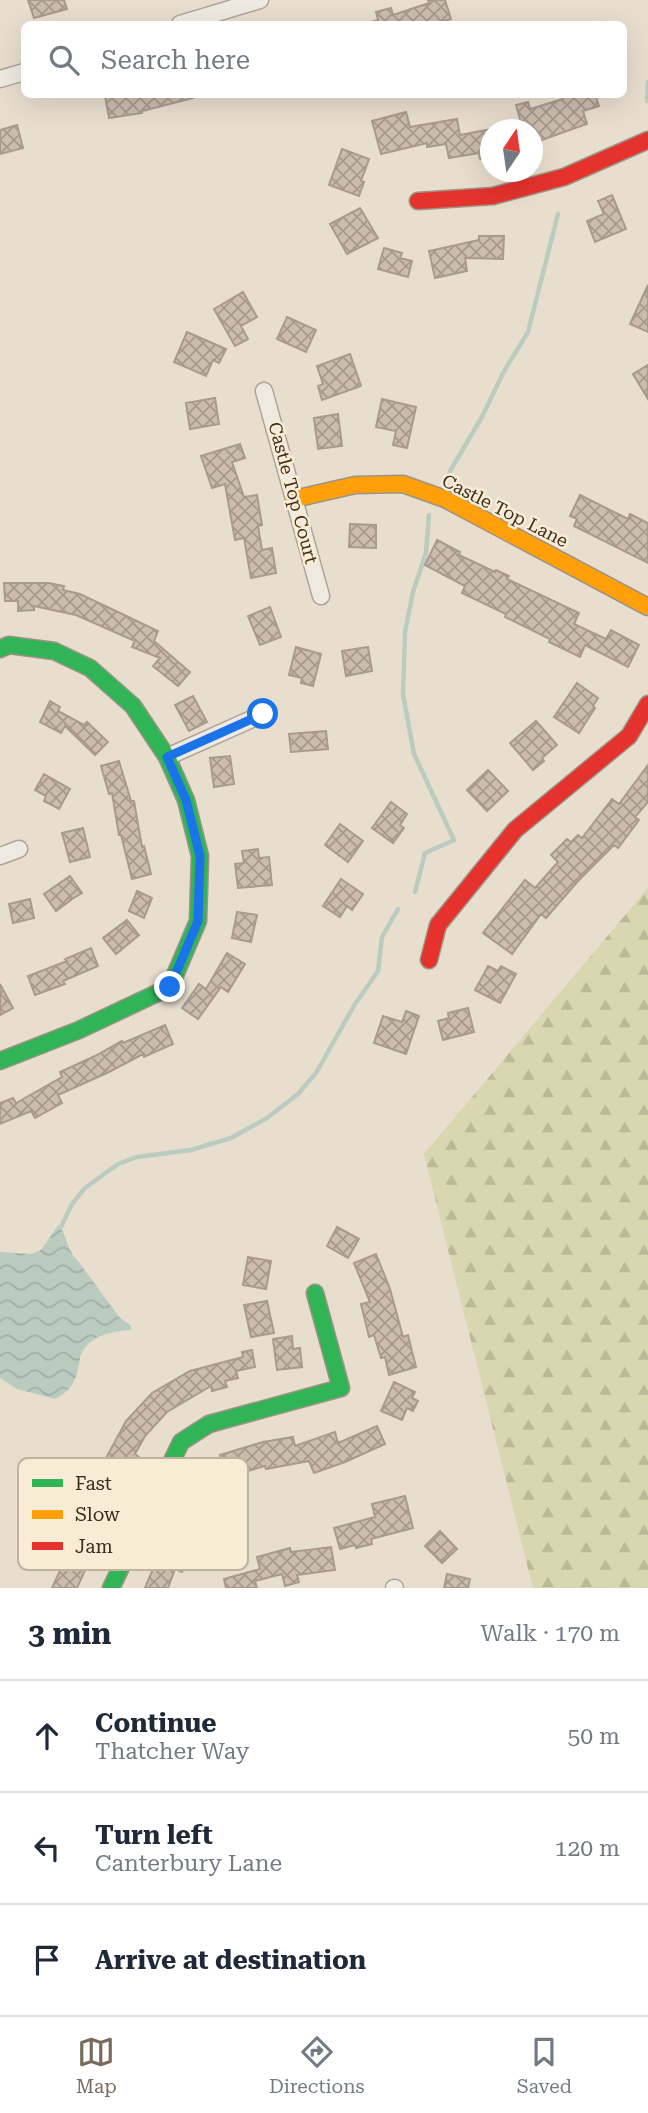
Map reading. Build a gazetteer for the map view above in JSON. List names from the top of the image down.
{
  "streets": {
    "street": ["Castle Top Court", "Castle Top Lane"]
  },
  "crossings": [
    ["Castle Top Court", "Castle Top Lane"]
  ],
  "legend": ["Fast", "Slow", "Jam"],
  "north": "top",
  "page": {
    "search": "Search here",
    "heading": ["3 min", "Walk · 170 m"],
    "list": [
      ["Continue", "Thatcher Way", "50 m"],
      ["Turn left", "Canterbury Lane", "120 m"],
      "Arrive at destination"
    ],
    "nav": ["Map", "Directions", "Saved"]
  }
}
